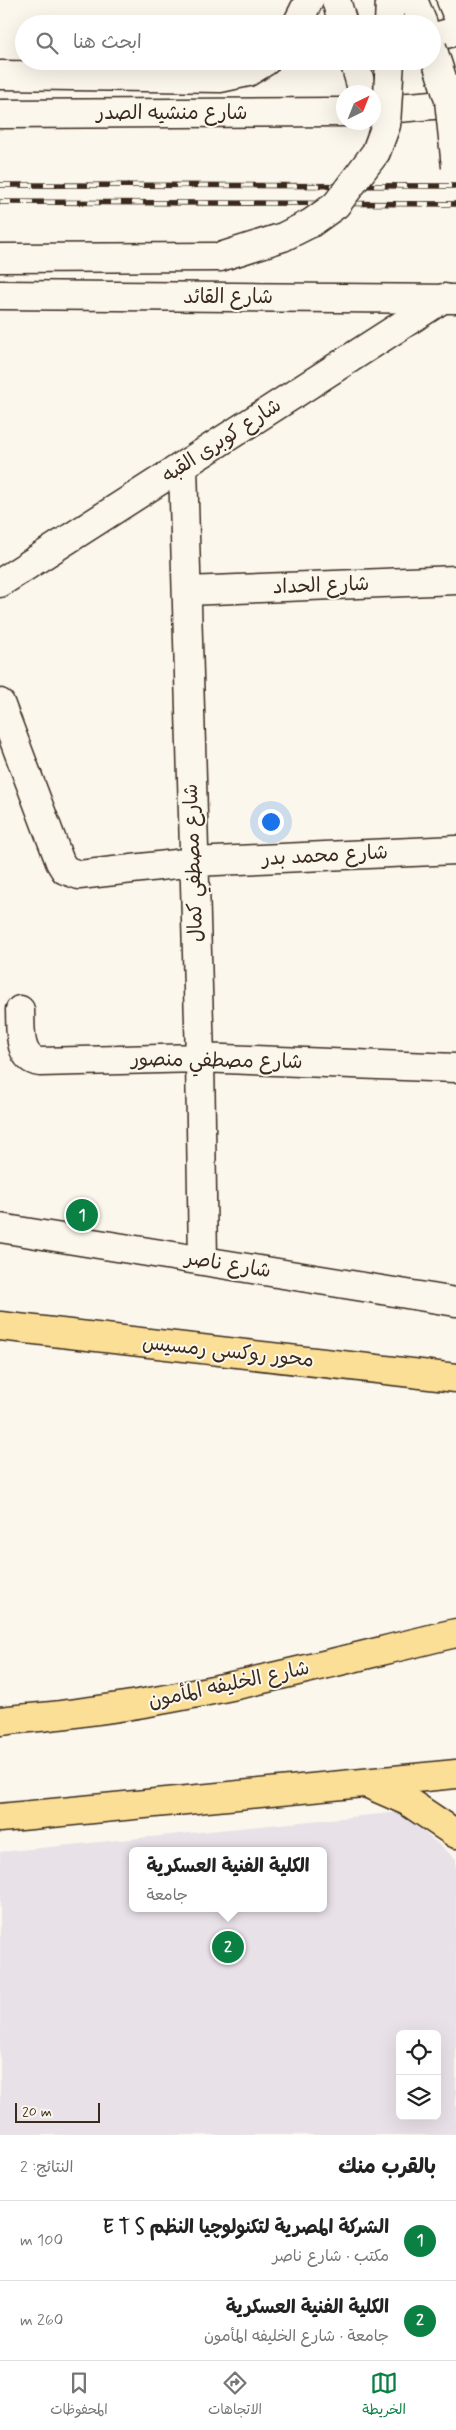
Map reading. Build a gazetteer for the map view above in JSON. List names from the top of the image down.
{
  "streets": {
    "main road": ["محور روكسى رمسيس", "شارع الخليفه المأمون"],
    "street": [
      "شارع منشيه الصدر",
      "شارع القائد",
      "شارع كوبرى القبه",
      "شارع الحداد",
      "شارع محمد بدر",
      "شارع مصطفي كمال",
      "شارع مصطفي منصور",
      "شارع ناصر"
    ]
  },
  "crossings": [
    ["شارع القائد", "شارع كوبرى القبه"],
    ["شارع كوبرى القبه", "شارع مصطفي كمال"],
    ["شارع الحداد", "شارع مصطفي كمال"],
    ["شارع محمد بدر", "شارع مصطفي كمال"],
    ["شارع مصطفي كمال", "شارع مصطفي منصور"],
    ["شارع مصطفي كمال", "شارع ناصر"]
  ],
  "scale_bar": "20 m",
  "north": "top right",
  "page": {
    "search": "ابحث هنا",
    "pins": ["1", "2"],
    "popup": ["الكلية الفنية العسكرية", "جامعة"],
    "scale": "20 m",
    "heading": ["بالقرب منك", "النتائج: 2"],
    "list": [
      {
        "mark": "1",
        "name": "الشركة المصرية لتكنولوچيا النظم E T S",
        "note": "مكتب · شارع ناصر",
        "value": "100 m"
      },
      {
        "mark": "2",
        "name": "الكلية الفنية العسكرية",
        "note": "جامعة · شارع الخليفه المأمون",
        "value": "260 m"
      }
    ],
    "nav": ["الخريطة", "الاتجاهات", "المحفوظات"]
  }
}
